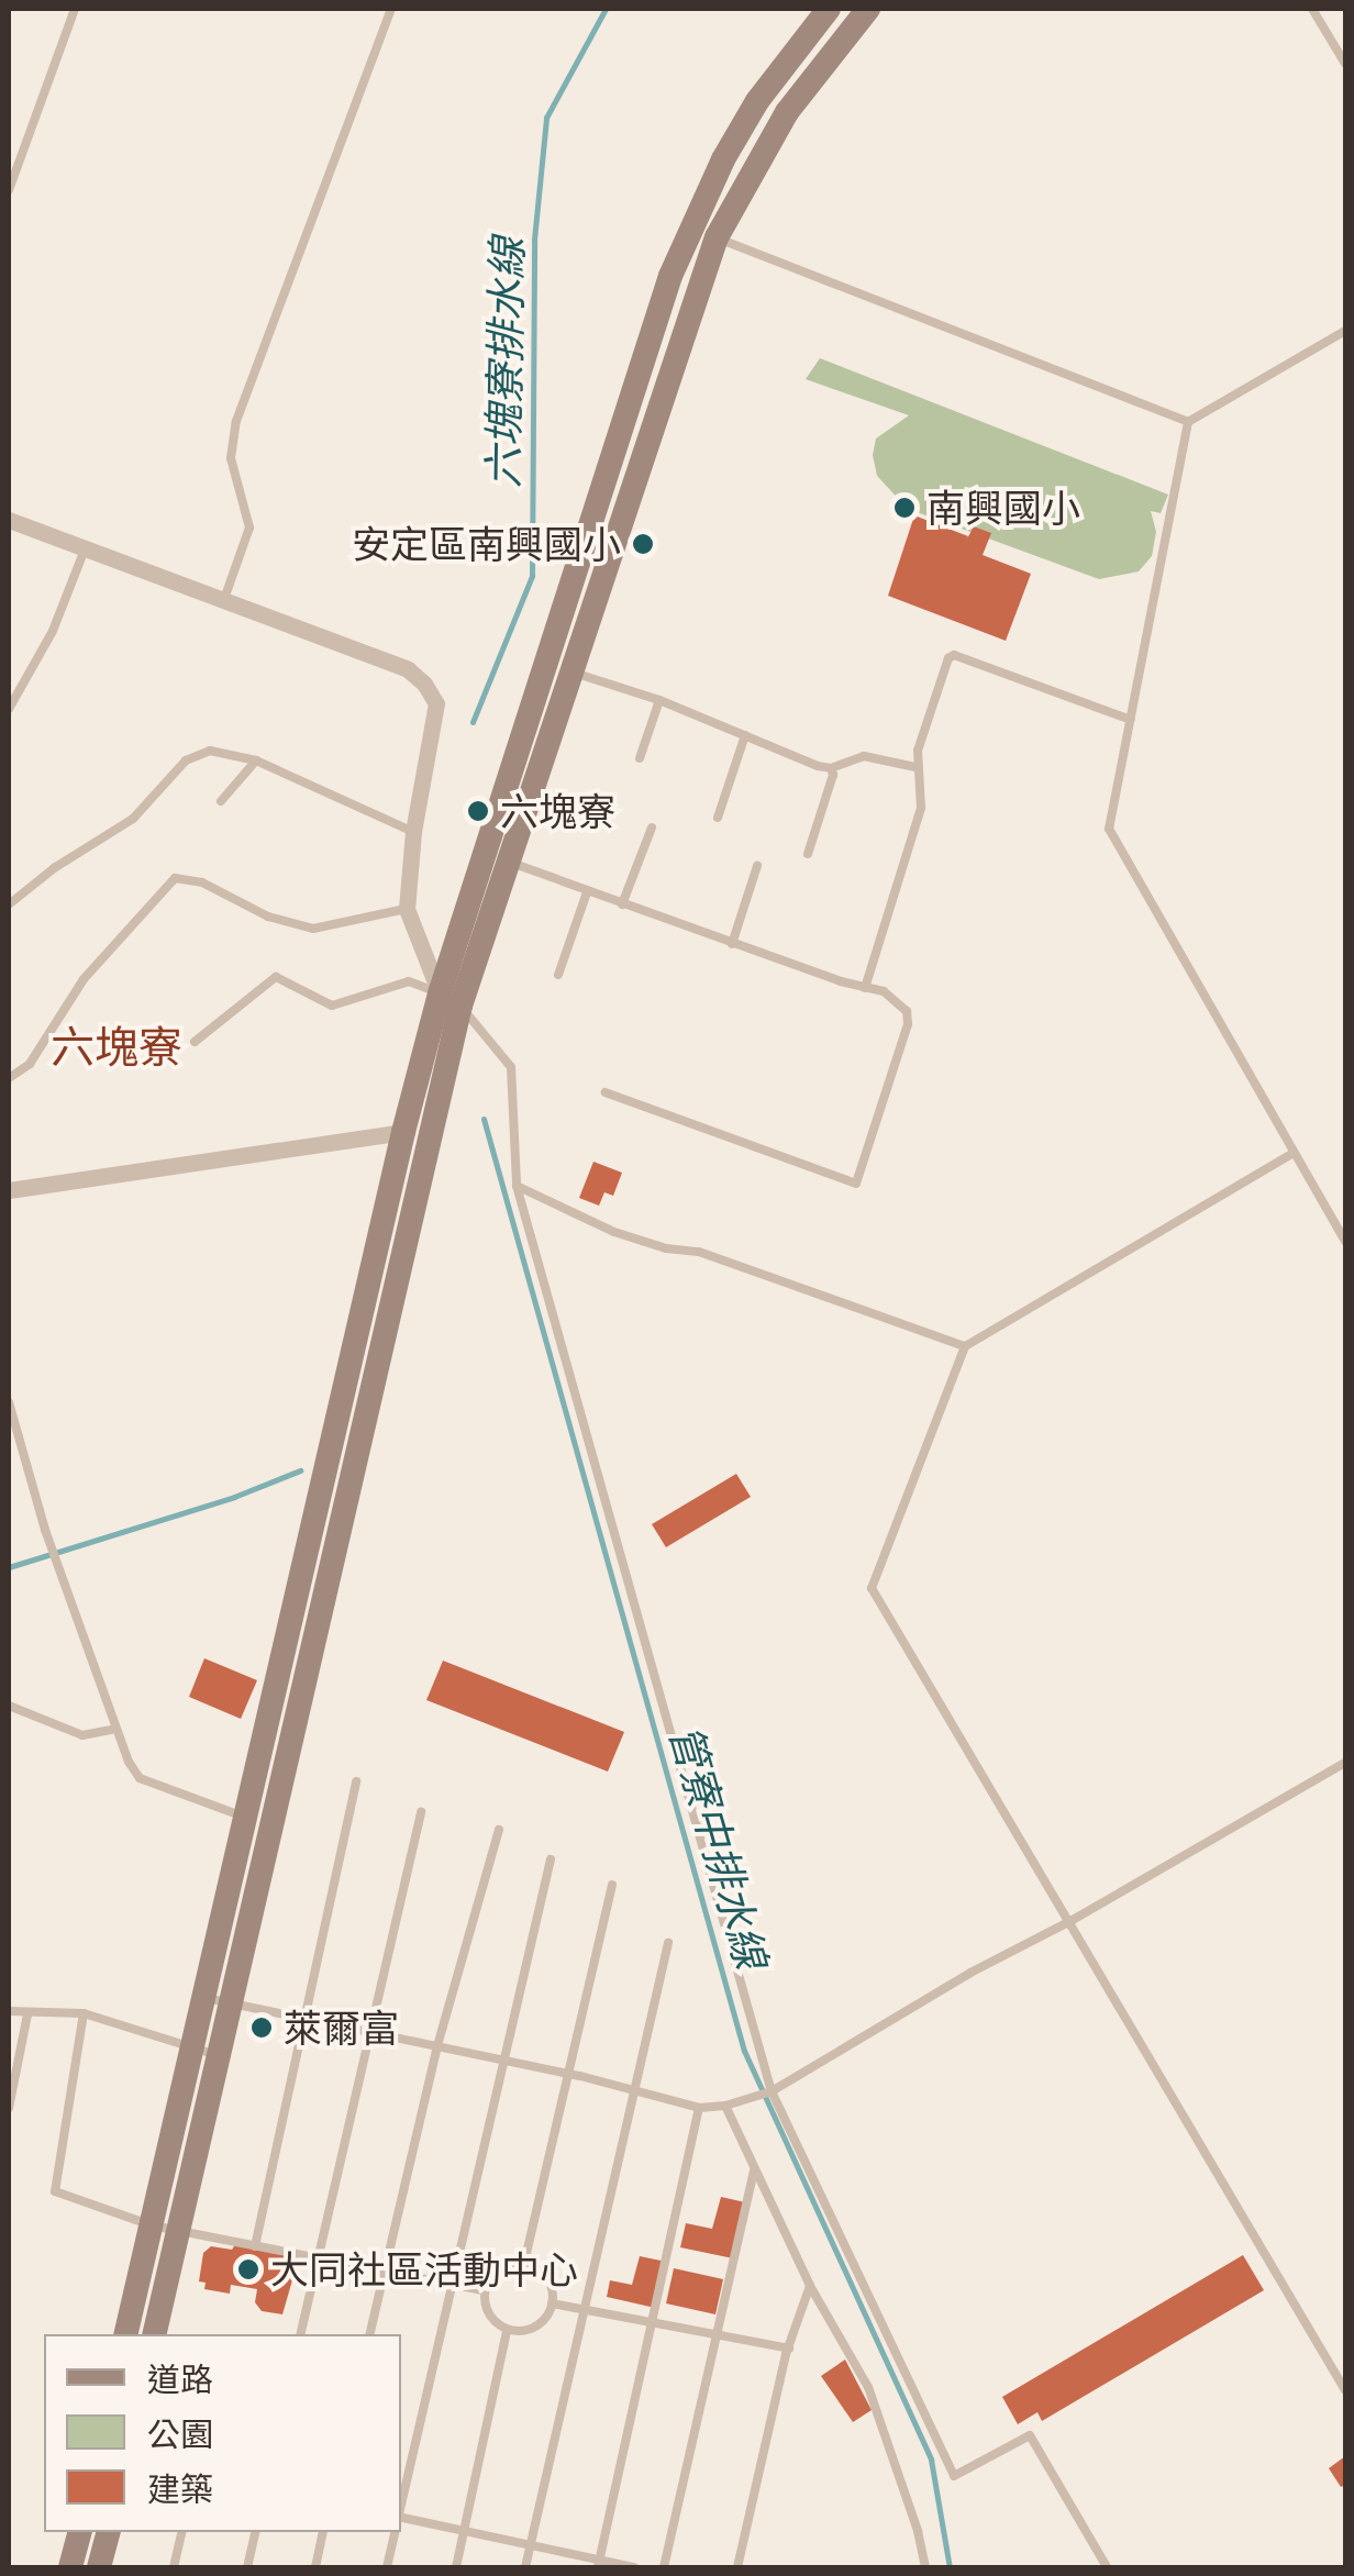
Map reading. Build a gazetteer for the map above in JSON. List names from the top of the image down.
{
  "districts": ["六塊寮"],
  "water": ["六塊寮排水線", "管寮中排水線"],
  "places": [
    "南興國小",
    "安定區南興國小",
    "六塊寮",
    "萊爾富",
    "大同社區活動中心"
  ],
  "legend": ["道路", "公園", "建築"]
}
